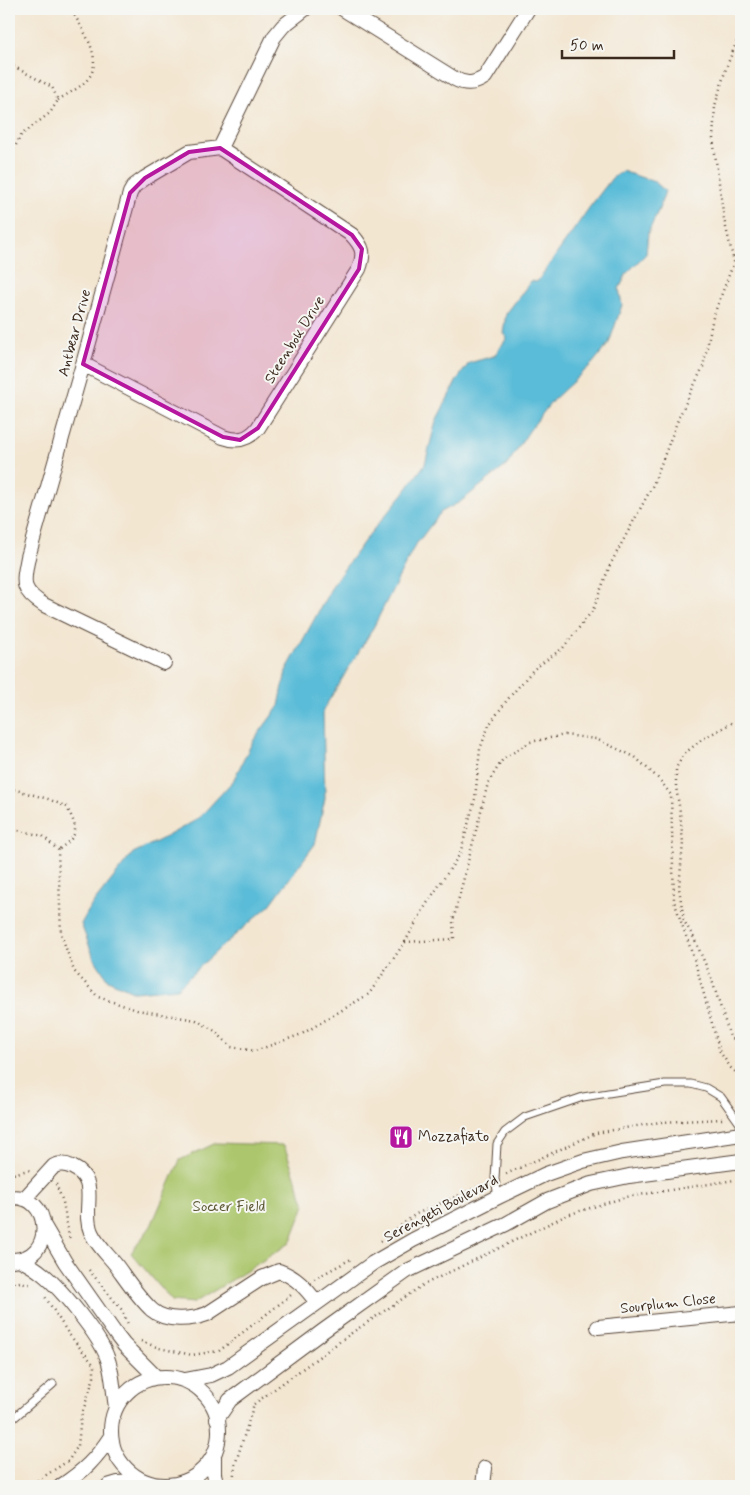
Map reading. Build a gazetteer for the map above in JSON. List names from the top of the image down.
{
  "streets": {
    "street": [
      "Antbear Drive",
      "Steenbok Drive",
      "Serengeti Boulevard",
      "Sourplum Close"
    ]
  },
  "crossings": [
    ["Antbear Drive", "Steenbok Drive"]
  ],
  "parks": ["Soccer Field"],
  "places": {
    "restaurant": ["Mozzafiato"]
  },
  "scale_bar": "50 m"
}
